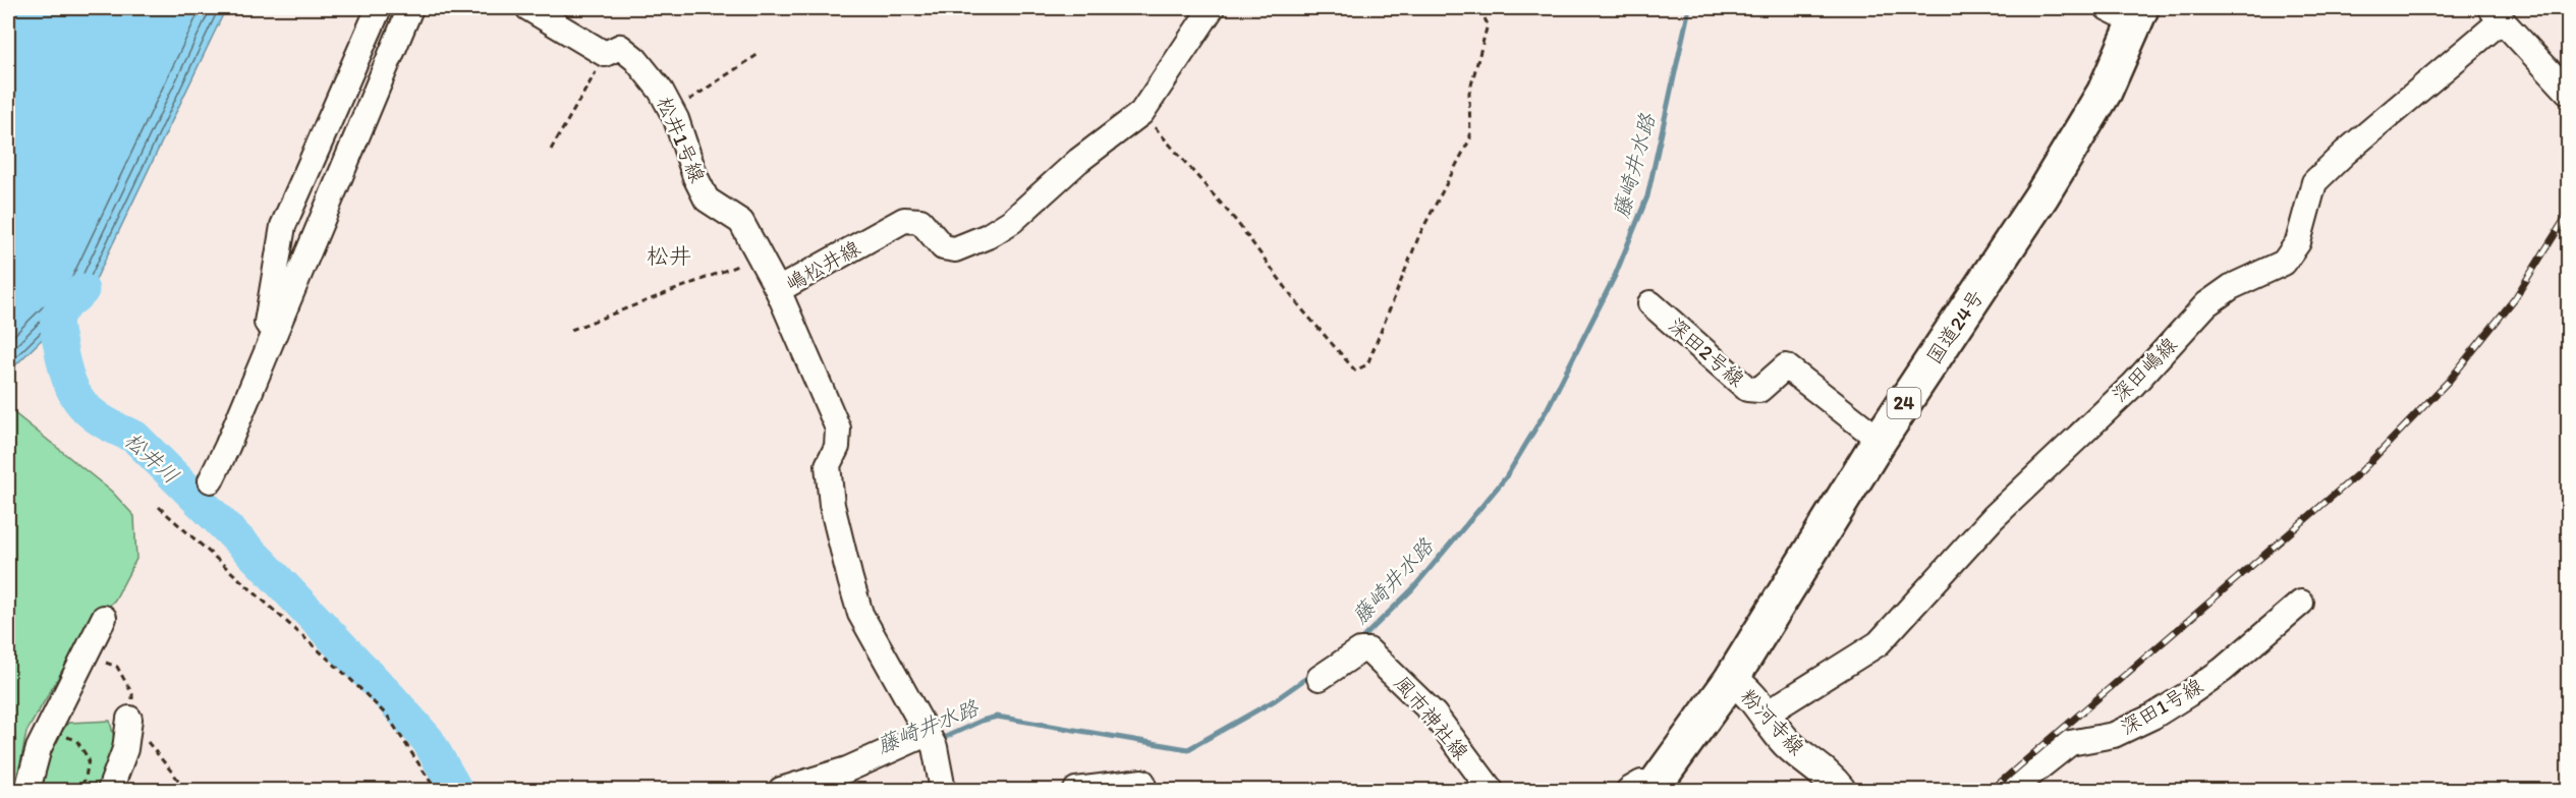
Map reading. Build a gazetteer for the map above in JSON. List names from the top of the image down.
{
  "streets": {
    "highway": ["国道24号", "24"],
    "main road": ["粉河寺線"],
    "street": [
      "松井1号線",
      "嶋松井線",
      "深田2号線",
      "深田嶋線",
      "深田1号線",
      "風市神社線"
    ]
  },
  "crossings": [
    ["松井1号線", "嶋松井線"],
    ["国道24号", "深田2号線"],
    ["国道24号", "粉河寺線"],
    ["深田嶋線", "粉河寺線"]
  ],
  "districts": ["松井"],
  "water": ["藤崎井水路", "松井川"]
}
